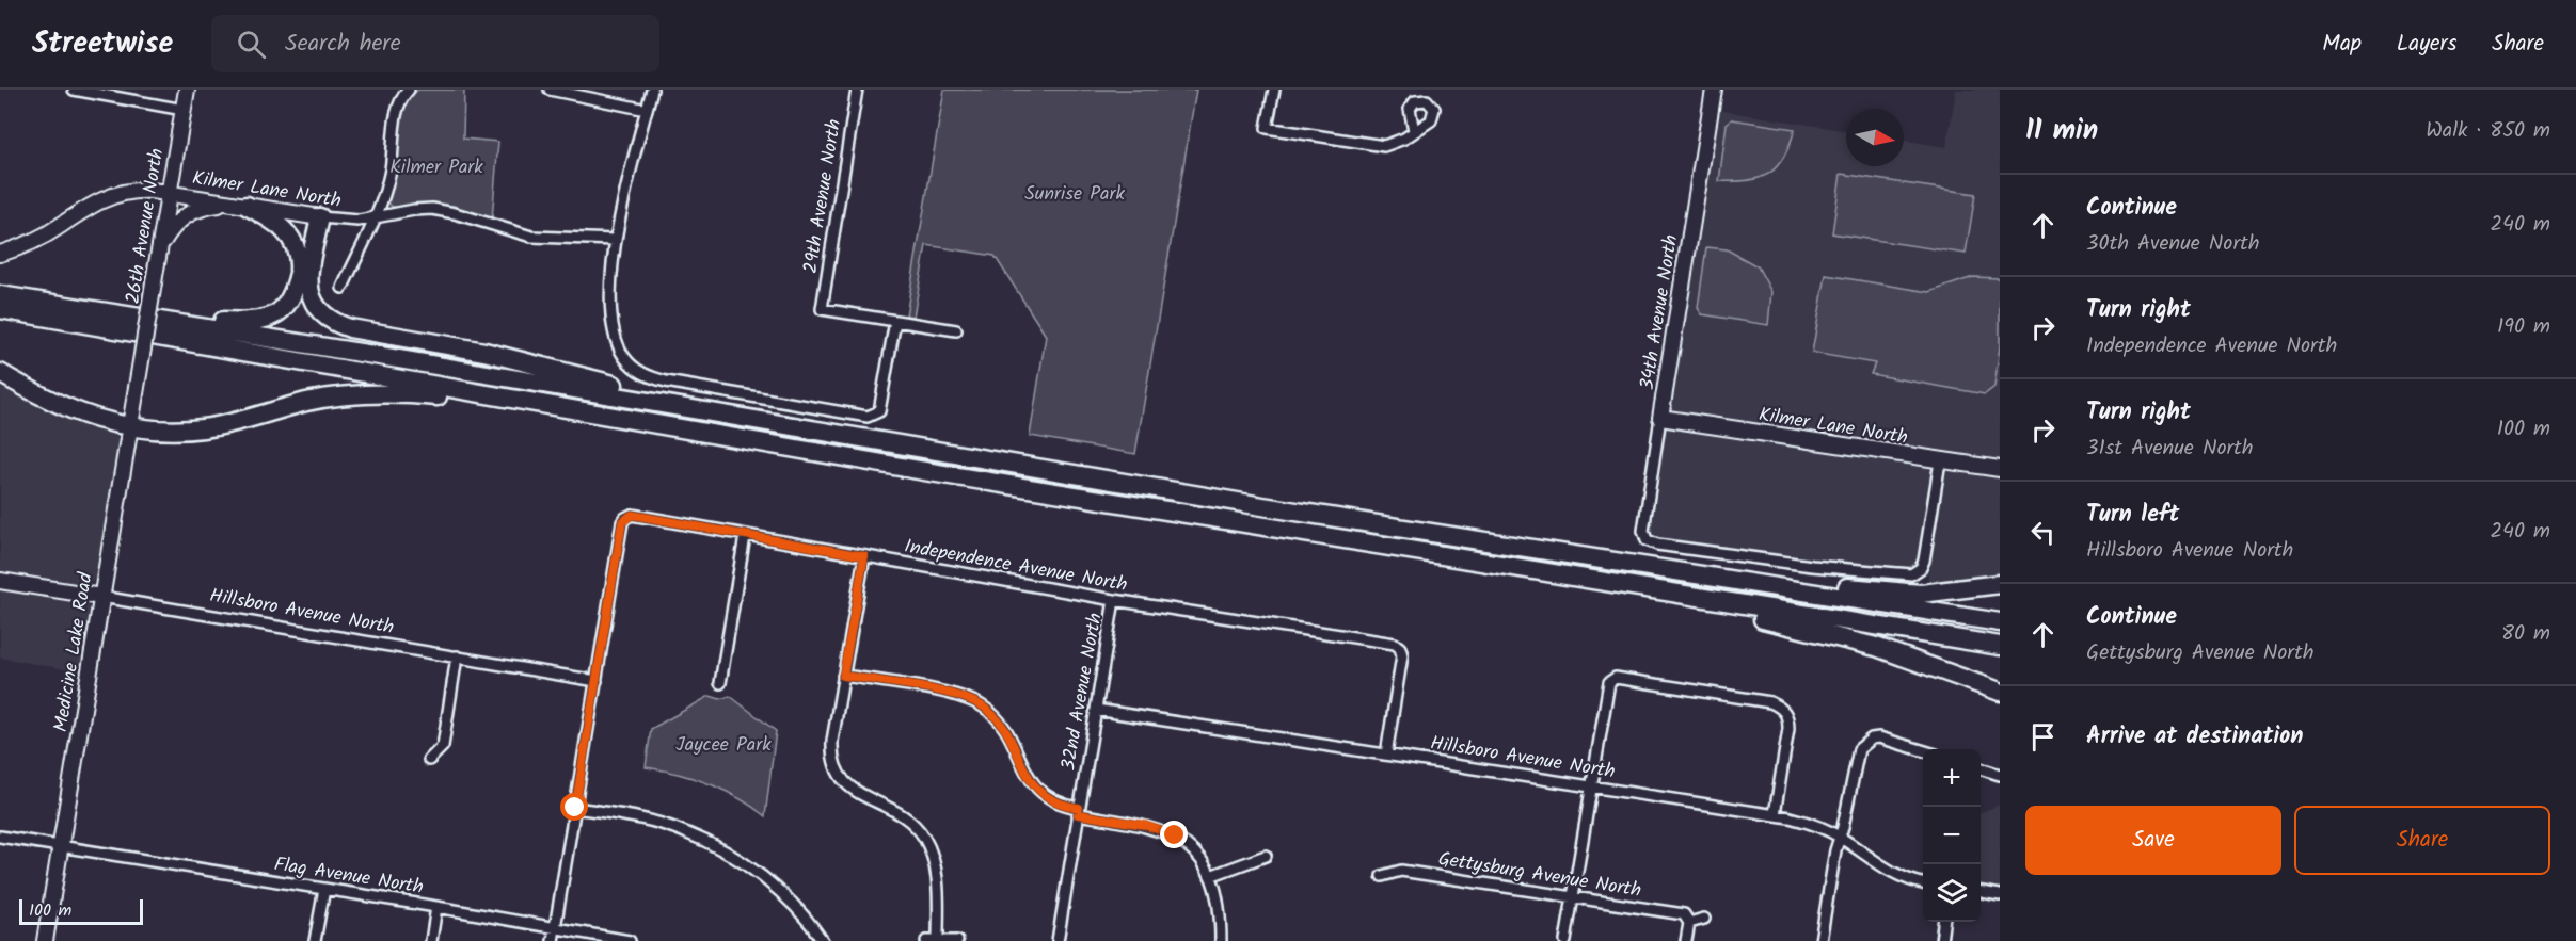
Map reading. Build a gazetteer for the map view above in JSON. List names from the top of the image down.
{
  "streets": {
    "street": [
      "Kilmer Lane North",
      "29th Avenue North",
      "26th Avenue North",
      "34th Avenue North",
      "Independence Avenue North",
      "Hillsboro Avenue North",
      "Medicine Lake Road",
      "32nd Avenue North",
      "Gettysburg Avenue North",
      "Flag Avenue North"
    ]
  },
  "crossings": [
    ["Kilmer Lane North", "26th Avenue North"],
    ["Kilmer Lane North", "34th Avenue North"],
    ["26th Avenue North", "Medicine Lake Road"],
    ["Independence Avenue North", "Hillsboro Avenue North"],
    ["Independence Avenue North", "32nd Avenue North"],
    ["Hillsboro Avenue North", "Medicine Lake Road"],
    ["Hillsboro Avenue North", "32nd Avenue North"],
    ["Medicine Lake Road", "Flag Avenue North"]
  ],
  "parks": ["Kilmer Park", "Sunrise Park", "Jaycee Park"],
  "scale_bar": "100 m",
  "north": "right",
  "page": {
    "header": "Streetwise",
    "search": "Search here",
    "nav": ["Map", "Layers", "Share"],
    "heading": ["11 min", "Walk · 850 m"],
    "list": [
      ["Continue", "30th Avenue North", "240 m"],
      ["Turn right", "Independence Avenue North", "190 m"],
      ["Turn right", "31st Avenue North", "100 m"],
      ["Turn left", "Hillsboro Avenue North", "240 m"],
      ["Continue", "Gettysburg Avenue North", "80 m"],
      "Arrive at destination"
    ],
    "map_buttons": ["+", "−"],
    "buttons": ["Save", "Share"],
    "scale": "100 m"
  }
}
